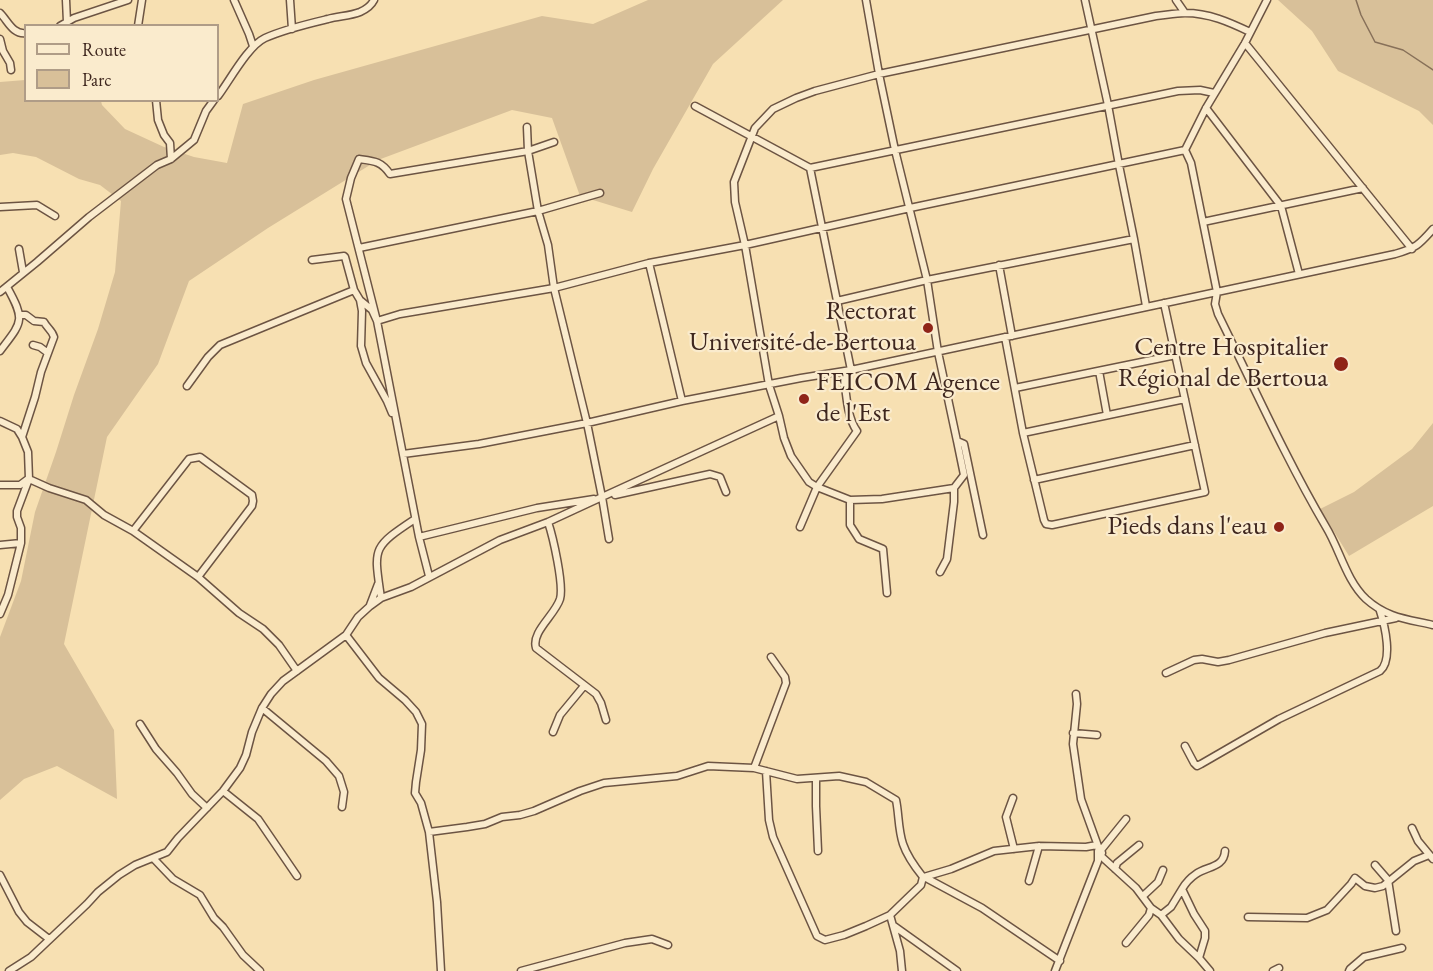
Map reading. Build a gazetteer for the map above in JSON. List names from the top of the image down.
{
  "places": [
    "Rectorat Université-de-Bertoua",
    "Centre Hospitalier Régional de Bertoua",
    "FEICOM Agence de l'Est",
    "Pieds dans l'eau"
  ],
  "legend": ["Route", "Parc"]
}
